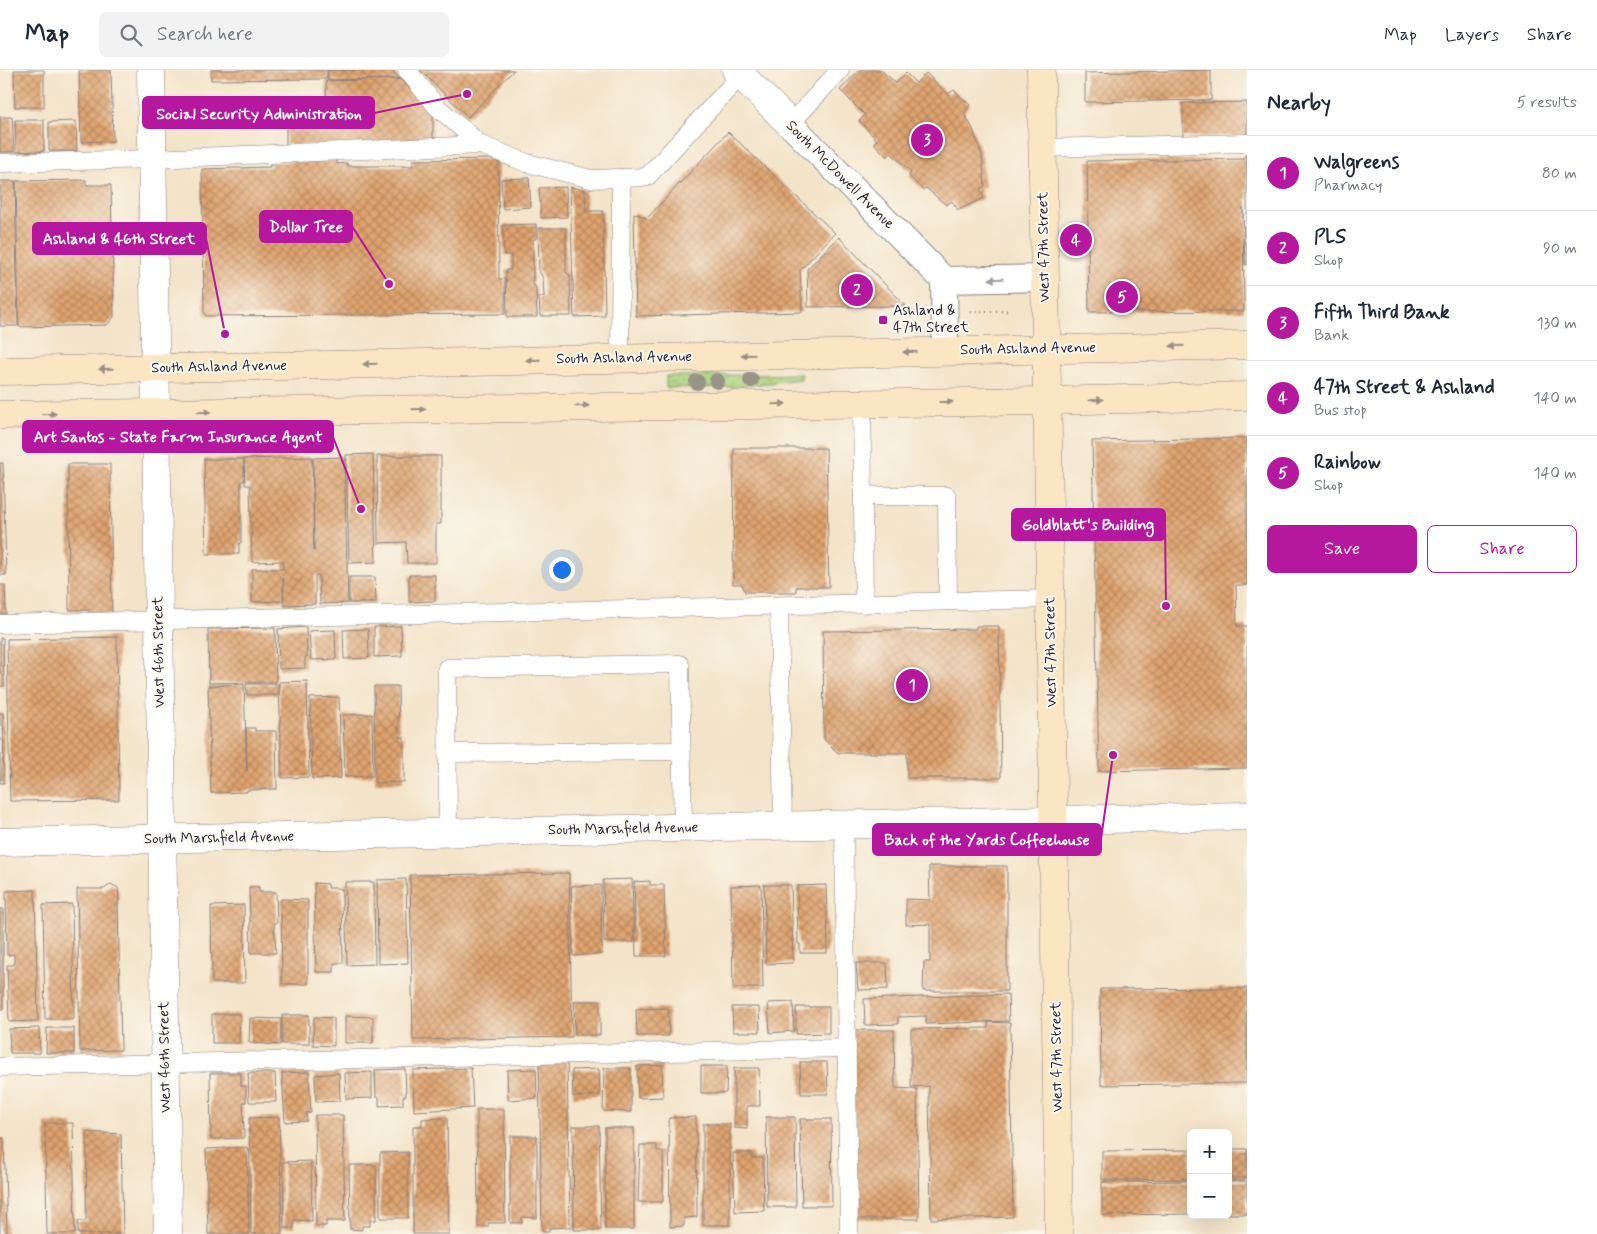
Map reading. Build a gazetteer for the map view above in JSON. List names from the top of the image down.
{
  "streets": {
    "main road": ["West 47th Street", "South Ashland Avenue"],
    "street": ["South McDowell Avenue", "West 46th Street", "South Marshfield Avenue"]
  },
  "crossings": [
    ["West 47th Street", "South Ashland Avenue"],
    ["West 47th Street", "South Marshfield Avenue"],
    ["South Ashland Avenue", "West 46th Street"],
    ["West 46th Street", "South Marshfield Avenue"]
  ],
  "places": {
    "other": [
      "Social Security Administration",
      "Dollar Tree",
      "Ashland & 46th Street",
      "Art Santos - State Farm Insurance Agent",
      "Goldblatt's Building",
      "Back of the Yards Coffeehouse"
    ],
    "transit": ["Ashland & 47th Street"]
  },
  "page": {
    "header": "Map",
    "search": "Search here",
    "nav": ["Map", "Layers", "Share"],
    "heading": ["Nearby", "5 results"],
    "pins": [
      "3",
      "4",
      "2",
      "5",
      "1"
    ],
    "list": [
      {
        "mark": "1",
        "name": "Walgreens",
        "note": "Pharmacy",
        "value": "80 m"
      },
      {
        "mark": "2",
        "name": "PLS",
        "note": "Shop",
        "value": "90 m"
      },
      {
        "mark": "3",
        "name": "Fifth Third Bank",
        "note": "Bank",
        "value": "130 m"
      },
      {
        "mark": "4",
        "name": "47th Street & Ashland",
        "note": "Bus stop",
        "value": "140 m"
      },
      {
        "mark": "5",
        "name": "Rainbow",
        "note": "Shop",
        "value": "140 m"
      }
    ],
    "buttons": ["Save", "Share"],
    "map_buttons": ["+", "−"]
  }
}
